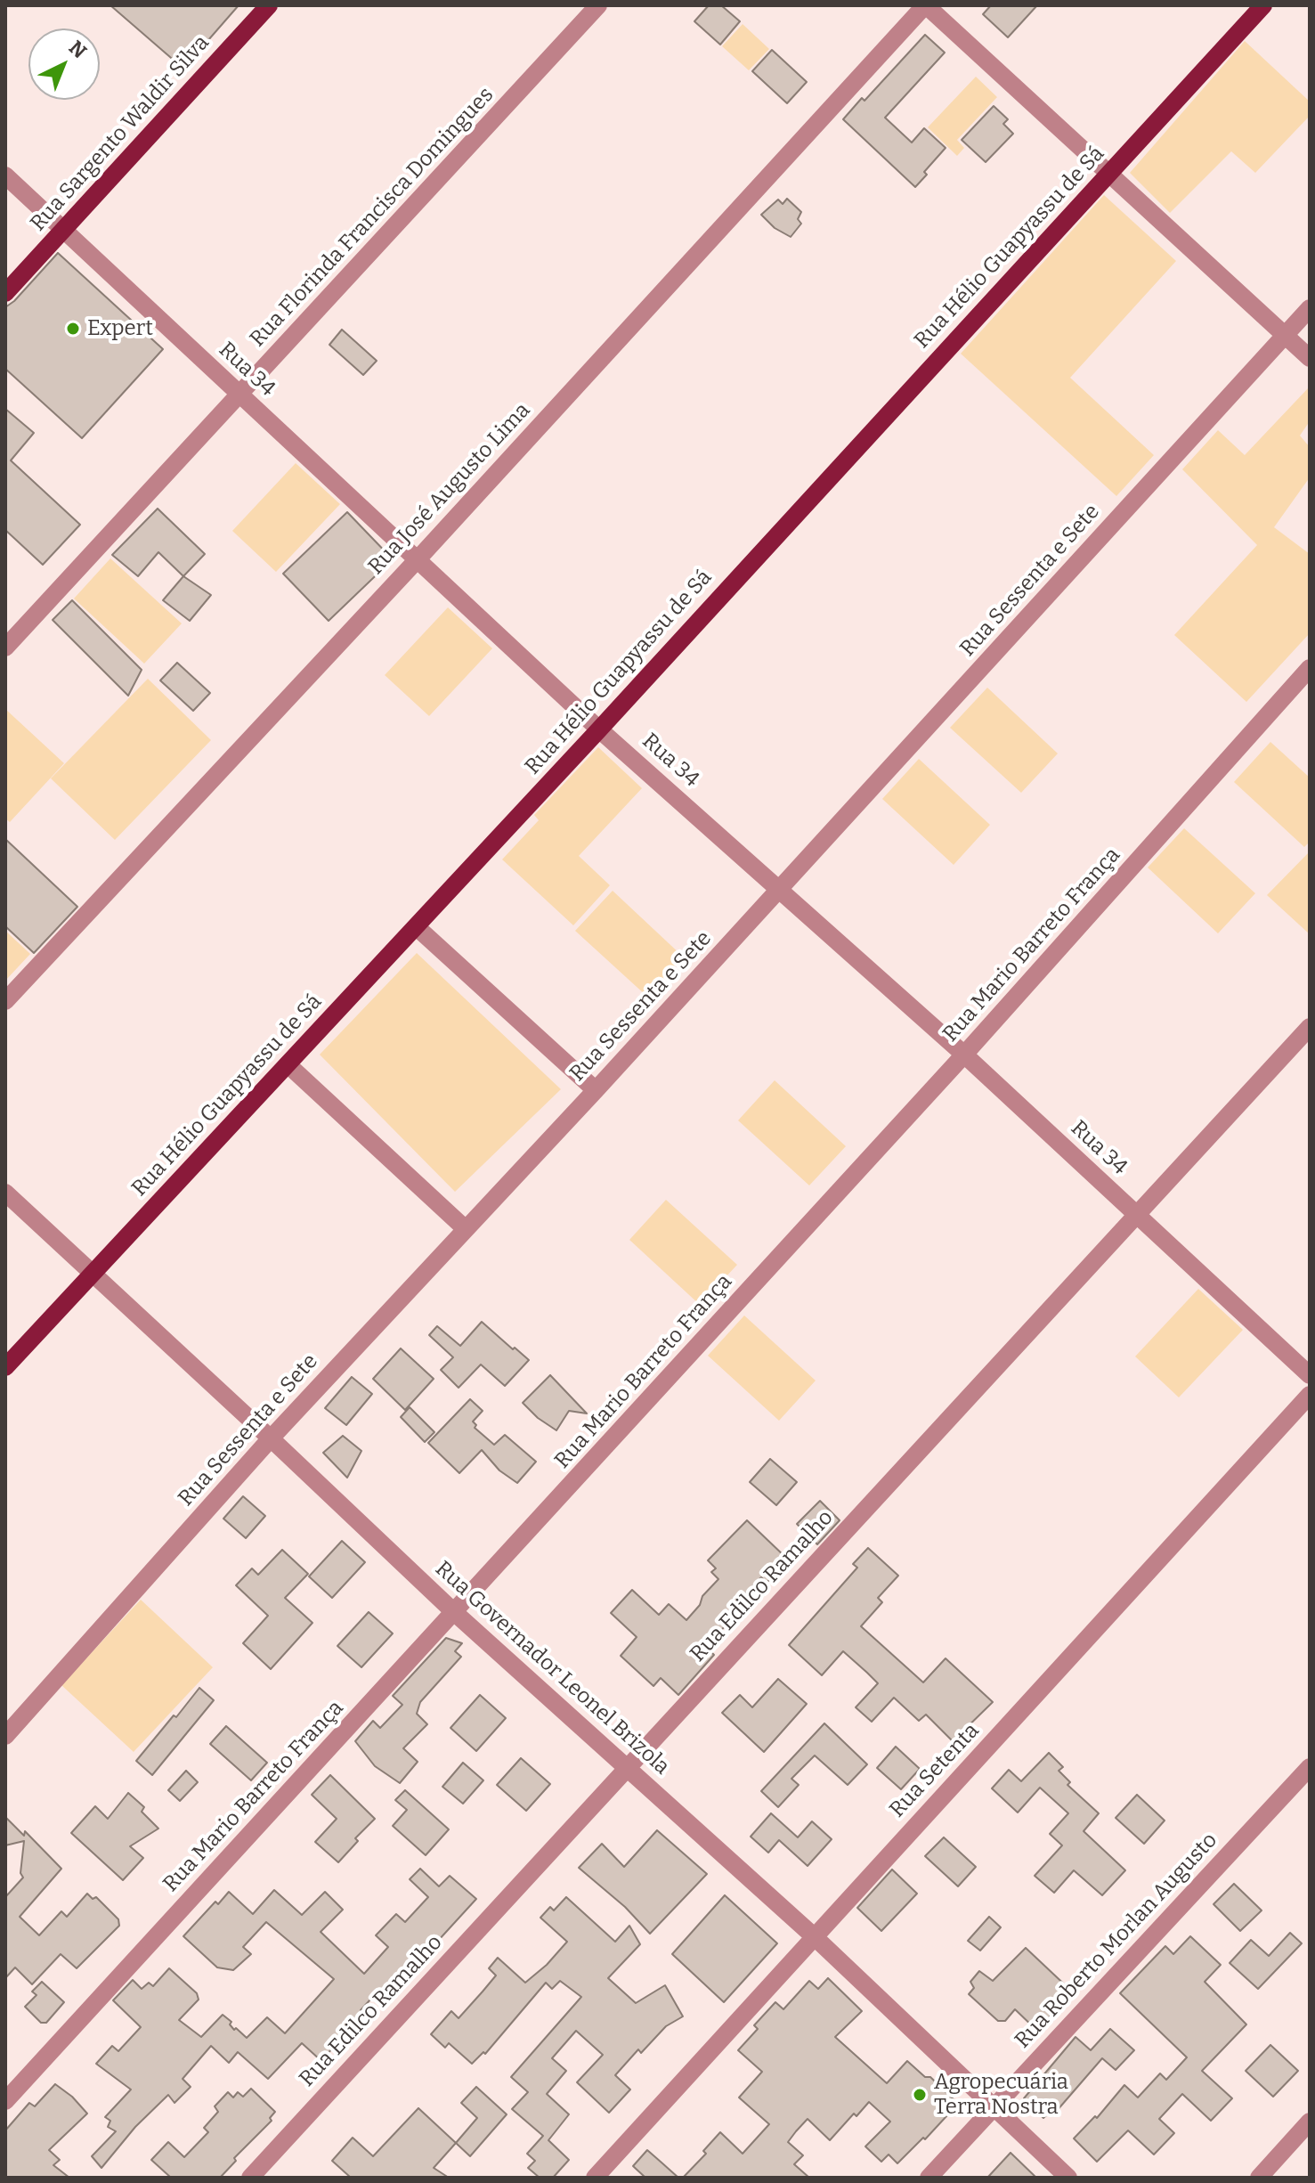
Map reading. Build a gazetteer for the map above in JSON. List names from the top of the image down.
{
  "streets": {
    "main road": ["Rua Sargento Waldir Silva", "Rua Hélio Guapyassu de Sá"],
    "street": [
      "Rua Florinda Francisca Domingues",
      "Rua 34",
      "Rua José Augusto Lima",
      "Rua Sessenta e Sete",
      "Rua Mario Barreto França",
      "Rua Edilco Ramalho",
      "Rua Governador Leonel Brizola",
      "Rua Setenta",
      "Rua Roberto Morlan Augusto"
    ]
  },
  "crossings": [
    ["Rua Sargento Waldir Silva", "Rua 34"],
    ["Rua Florinda Francisca Domingues", "Rua 34"],
    ["Rua Hélio Guapyassu de Sá", "Rua 34"],
    ["Rua Hélio Guapyassu de Sá", "Rua Governador Leonel Brizola"],
    ["Rua 34", "Rua José Augusto Lima"],
    ["Rua 34", "Rua Sessenta e Sete"],
    ["Rua 34", "Rua Mario Barreto França"],
    ["Rua 34", "Rua Edilco Ramalho"],
    ["Rua Sessenta e Sete", "Rua Governador Leonel Brizola"],
    ["Rua Mario Barreto França", "Rua Governador Leonel Brizola"],
    ["Rua Edilco Ramalho", "Rua Governador Leonel Brizola"],
    ["Rua Governador Leonel Brizola", "Rua Setenta"],
    ["Rua Governador Leonel Brizola", "Rua Roberto Morlan Augusto"]
  ],
  "places": ["Expert", "Agropecuária Terra Nostra"],
  "north": "top right"
}
